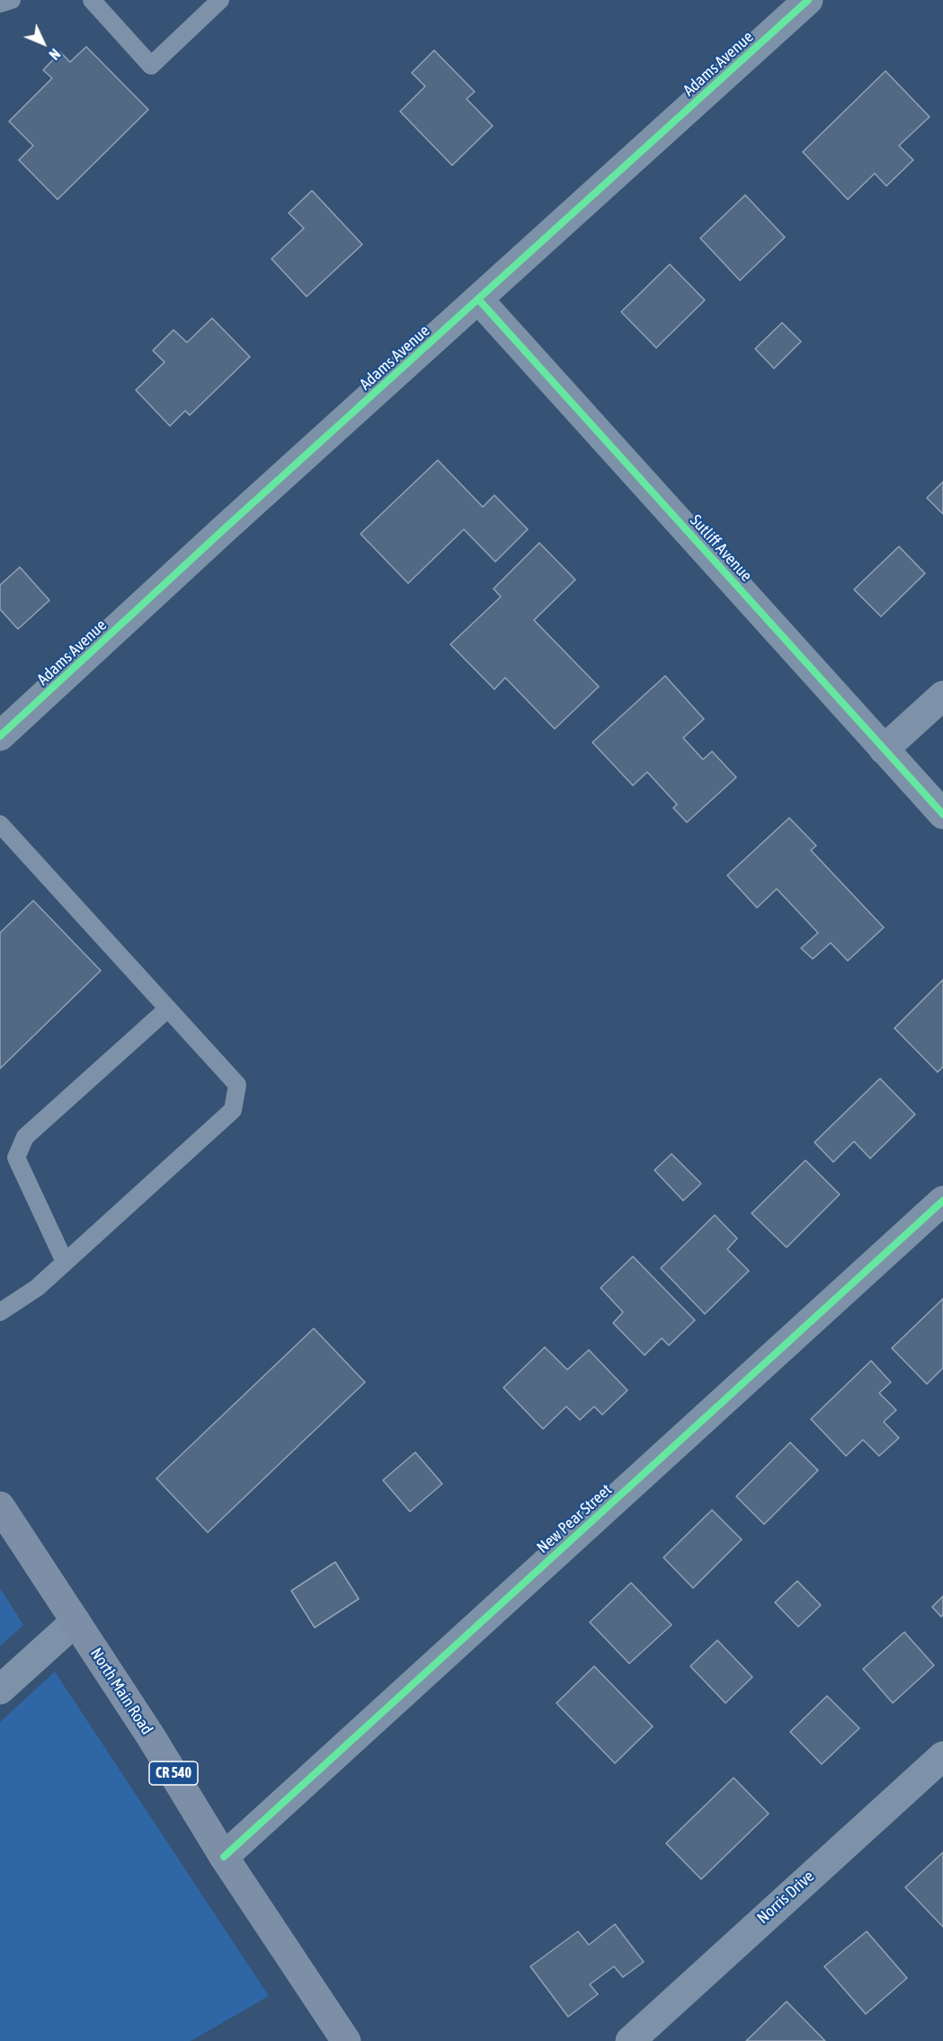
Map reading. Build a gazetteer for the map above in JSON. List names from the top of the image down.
{
  "streets": {
    "main road": ["North Main Road", "CR 540"],
    "street": [
      "Adams Avenue",
      "Sutliff Avenue",
      "New Pear Street",
      "Norris Drive"
    ]
  },
  "crossings": [
    ["Adams Avenue", "Sutliff Avenue"],
    ["New Pear Street", "North Main Road"]
  ],
  "north": "bottom right"
}
